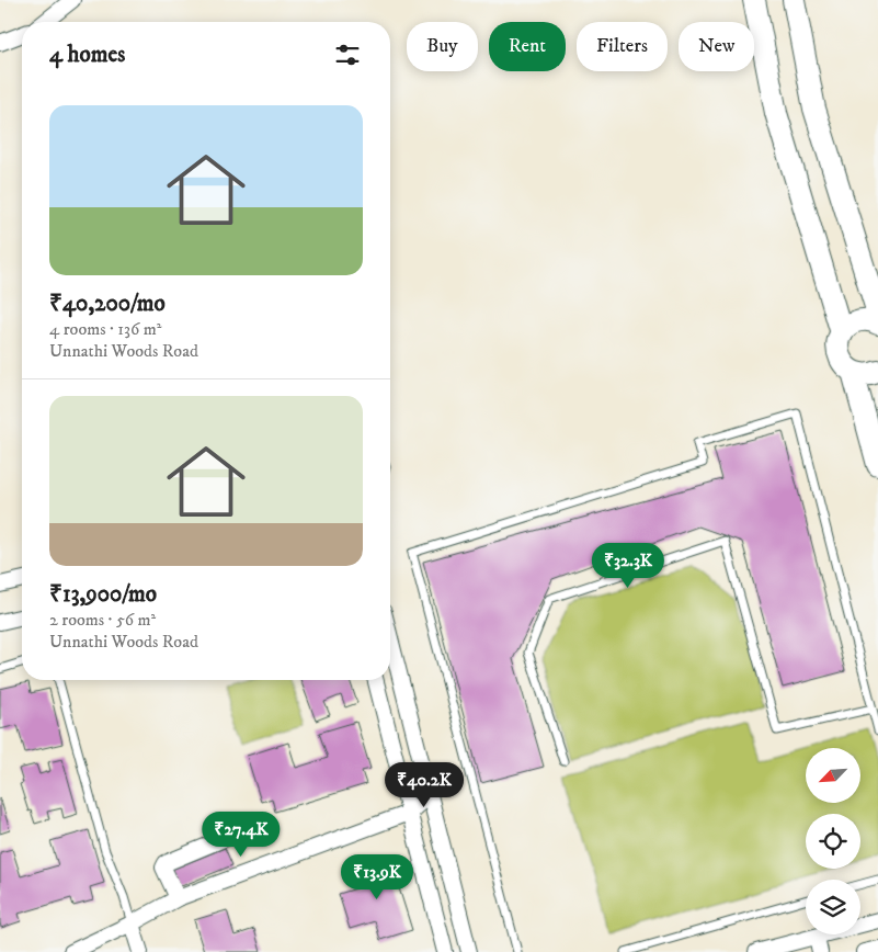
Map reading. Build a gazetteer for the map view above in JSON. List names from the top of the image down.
{
  "north": "bottom left",
  "page": {
    "chip": [
      "Buy",
      "Rent",
      "Filters",
      "New"
    ],
    "heading": "4 homes",
    "list": [
      {
        "name": "₹40,200/mo",
        "note": "4 rooms · 136 m² · Unnathi Woods Road"
      },
      {
        "name": "₹13,900/mo",
        "note": "2 rooms · 56 m² · Unnathi Woods Road"
      }
    ],
    "price": [
      "₹32.3K",
      "₹40.2K",
      "₹27.4K",
      "₹13.9K"
    ]
  }
}
